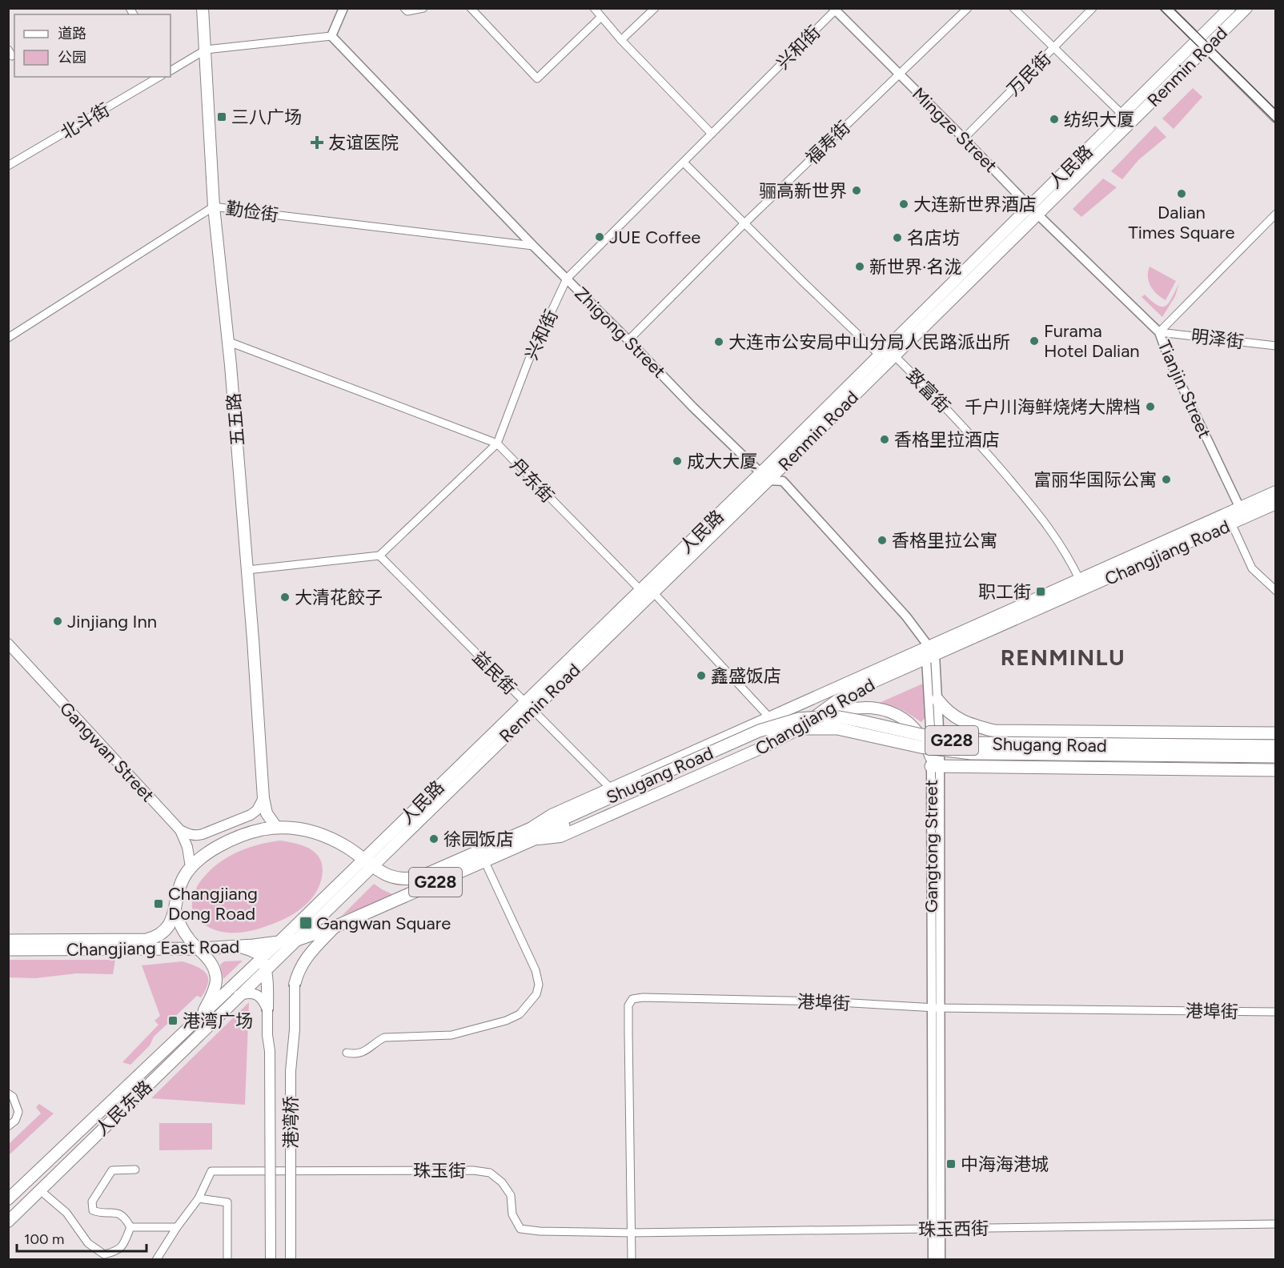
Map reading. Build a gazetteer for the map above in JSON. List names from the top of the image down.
{
  "streets": {
    "highway": [
      "Changjiang Road",
      "G228",
      "Shugang Road",
      "Changjiang East Road"
    ],
    "main road": [
      "Renmin Road",
      "人民路",
      "五五路",
      "Gangwan Street",
      "人民东路",
      "港湾桥"
    ],
    "street": [
      "兴和街",
      "万民街",
      "北斗街",
      "Mingze Street",
      "福寿街",
      "勤俭街",
      "Zhigong Street",
      "明泽街",
      "Tianjin Street",
      "致富街",
      "丹东街",
      "益民街",
      "Gangtong Street",
      "港埠街",
      "珠玉街",
      "珠玉西街"
    ]
  },
  "crossings": [
    ["兴和街", "Mingze Street"],
    ["兴和街", "Zhigong Street"],
    ["兴和街", "丹东街"],
    ["兴和街", "益民街"],
    ["Renmin Road", "Mingze Street"],
    ["Renmin Road", "人民路"],
    ["Renmin Road", "Zhigong Street"],
    ["Renmin Road", "致富街"],
    ["Renmin Road", "益民街"],
    ["万民街", "Mingze Street"],
    ["Mingze Street", "福寿街"],
    ["Mingze Street", "人民路"],
    ["Mingze Street", "明泽街"],
    ["Mingze Street", "Tianjin Street"],
    ["福寿街", "Zhigong Street"],
    ["人民路", "Zhigong Street"],
    ["人民路", "致富街"],
    ["人民路", "丹东街"],
    ["人民路", "Changjiang Road"],
    ["人民路", "益民街"],
    ["人民路", "Changjiang East Road"],
    ["人民路", "人民东路"],
    ["勤俭街", "Zhigong Street"],
    ["勤俭街", "五五路"],
    ["Zhigong Street", "Changjiang Road"],
    ["Zhigong Street", "Gangtong Street"],
    ["明泽街", "Tianjin Street"],
    ["Tianjin Street", "Changjiang Road"],
    ["致富街", "Changjiang Road"],
    ["五五路", "丹东街"],
    ["五五路", "Changjiang East Road"],
    ["Changjiang Road", "Shugang Road"],
    ["Changjiang Road", "Gangtong Street"],
    ["Changjiang Road", "Changjiang East Road"],
    ["Gangwan Street", "Changjiang East Road"],
    ["Gangtong Street", "港埠街"],
    ["Gangtong Street", "珠玉西街"],
    ["港埠街", "珠玉街"],
    ["港埠街", "珠玉西街"],
    ["珠玉街", "珠玉西街"]
  ],
  "districts": ["RENMINLU"],
  "places": {
    "transit": [
      "三八广场",
      "职工街",
      "Changjiang Dong Road",
      "Gangwan Square",
      "港湾广场",
      "中海海港城"
    ],
    "other": [
      "纺织大厦",
      "骊高新世界",
      "Dalian Times Square",
      "大连新世界酒店",
      "JUE Coffee",
      "名店坊",
      "新世界·名泷",
      "Furama Hotel Dalian",
      "大连市公安局中山分局人民路派出所",
      "千户川海鲜烧烤大牌档",
      "香格里拉酒店",
      "成大大厦",
      "富丽华国际公寓",
      "香格里拉公寓",
      "大清花餃子",
      "Jinjiang Inn",
      "鑫盛饭店",
      "徐园饭店"
    ],
    "health": ["友谊医院"]
  },
  "legend": ["道路", "公园"],
  "scale_bar": "100 m"
}
